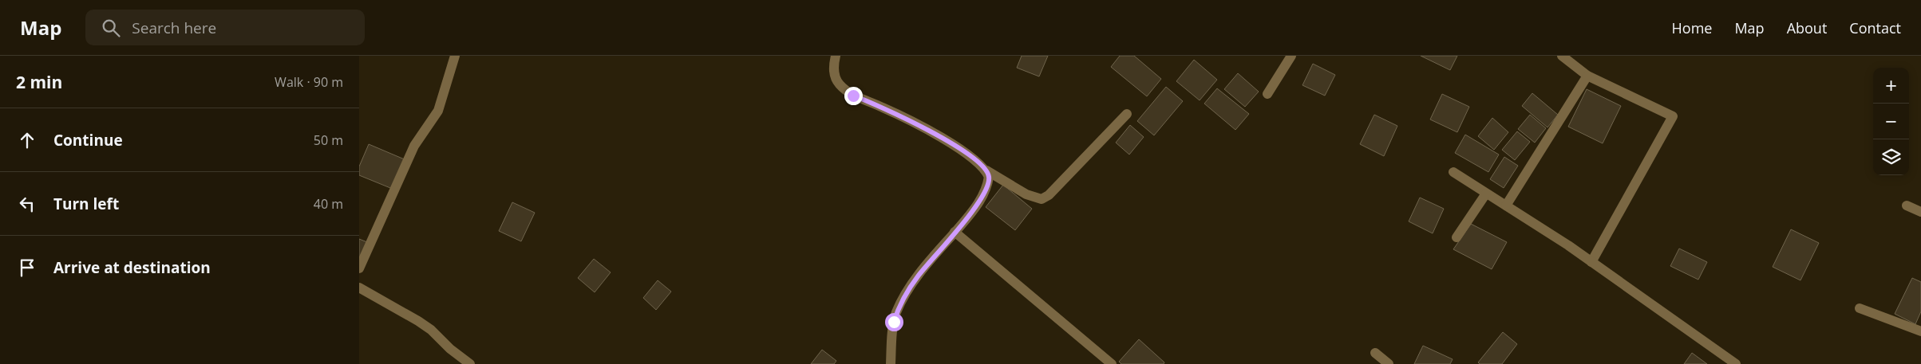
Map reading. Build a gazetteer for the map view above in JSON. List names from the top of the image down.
{
  "page": {
    "header": "Map",
    "search": "Search here",
    "nav": [
      "Home",
      "Map",
      "About",
      "Contact"
    ],
    "heading": ["2 min", "Walk · 90 m"],
    "map_buttons": ["+", "−"],
    "list": [
      ["Continue", "50 m"],
      ["Turn left", "40 m"],
      "Arrive at destination"
    ]
  }
}
